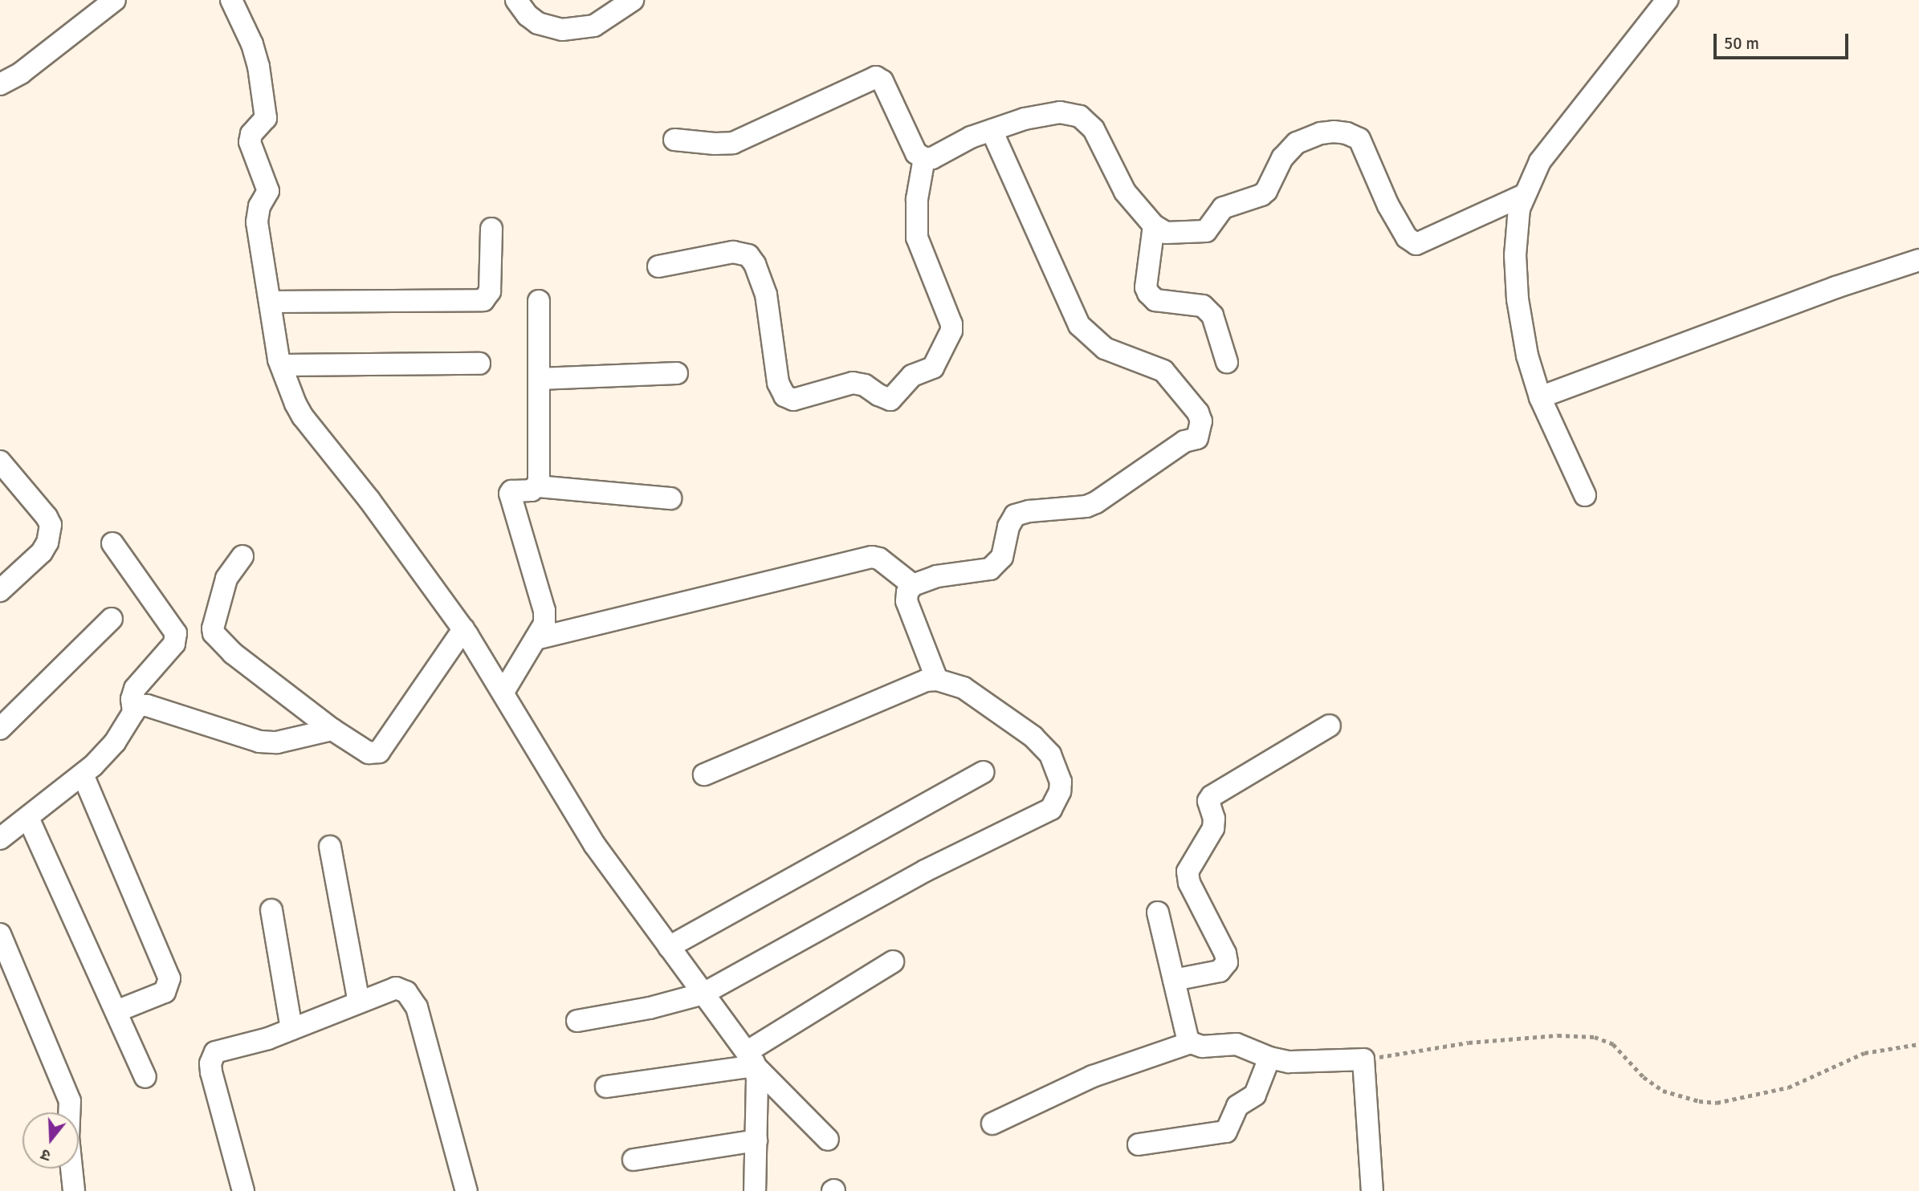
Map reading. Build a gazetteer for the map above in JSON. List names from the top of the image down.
{
  "scale_bar": "50 m",
  "north": "bottom"
}
